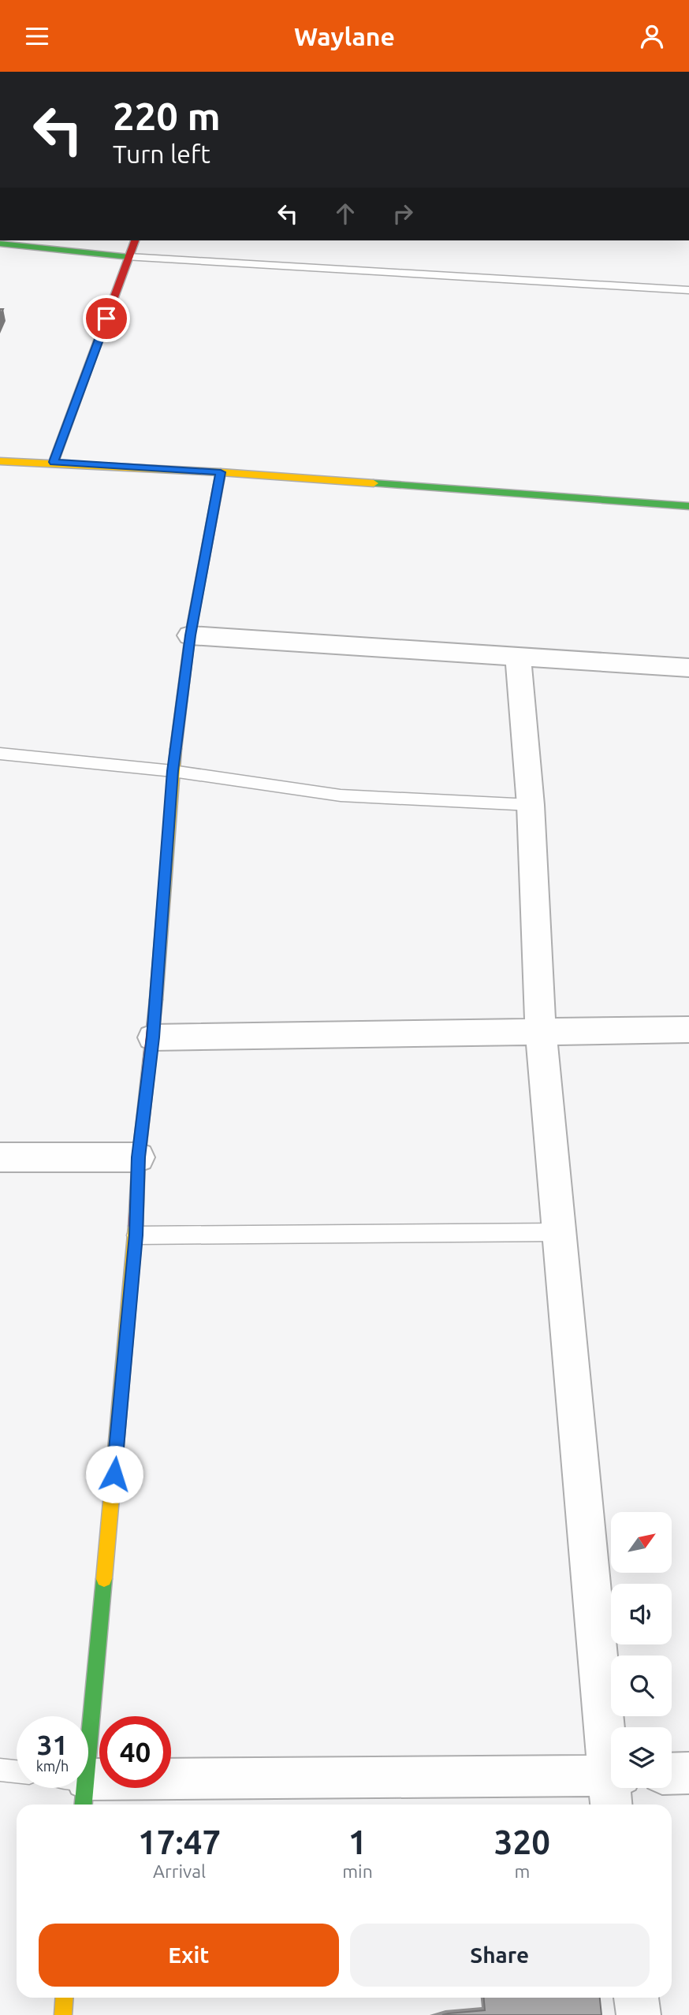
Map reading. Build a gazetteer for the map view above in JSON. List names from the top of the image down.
{
  "north": "top right",
  "page": {
    "header": "Waylane",
    "turn": ["220 m", "Turn left"],
    "speed": "31 km/h",
    "limit": "40",
    "eta": [
      "17:47",
      "Arrival",
      "1",
      "min",
      "320",
      "m"
    ],
    "buttons": ["Exit", "Share"]
  }
}
